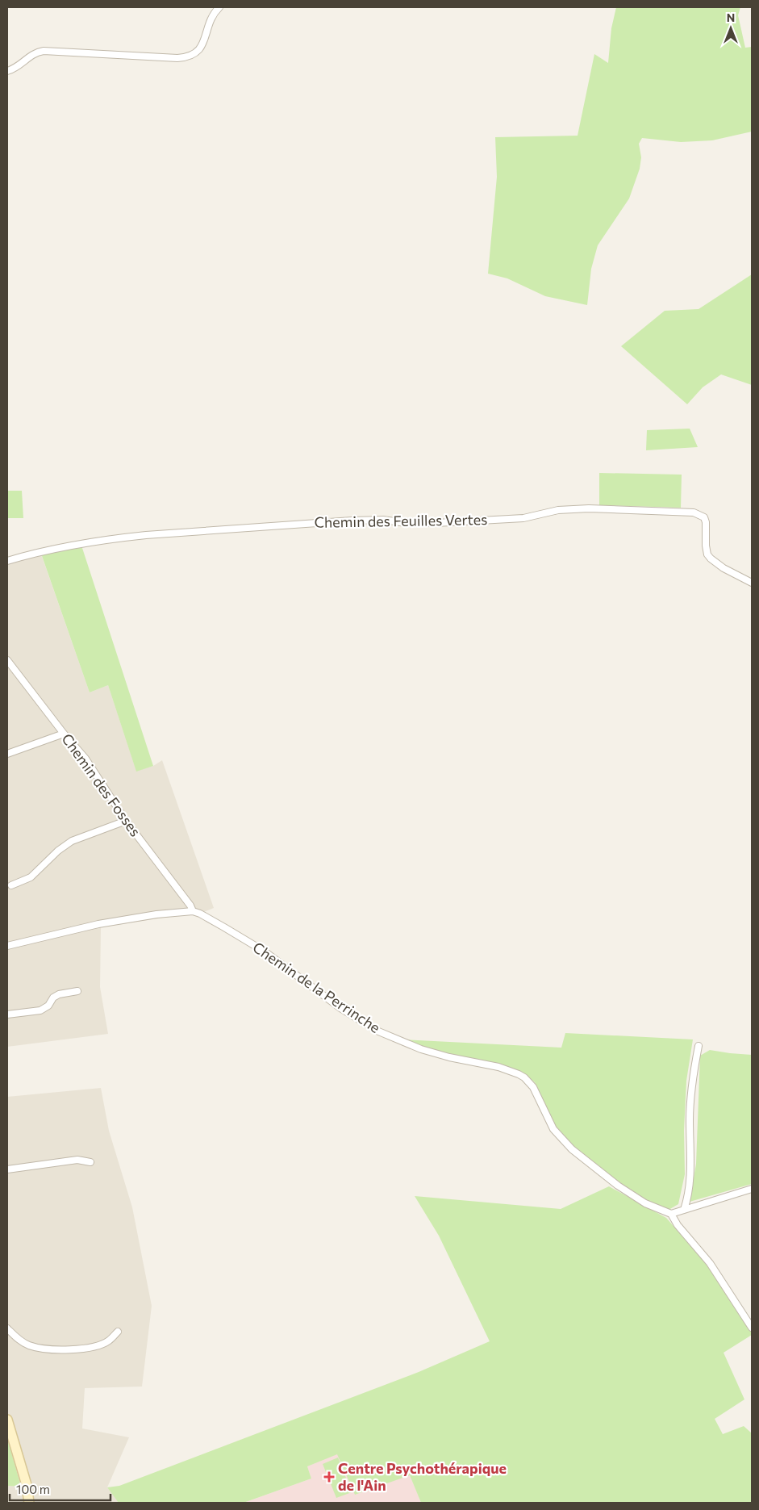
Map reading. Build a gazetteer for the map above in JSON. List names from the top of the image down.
{
  "streets": {
    "street": ["Chemin des Feuilles Vertes", "Chemin des Fosses", "Chemin de la Perrinche"]
  },
  "crossings": [
    ["Chemin des Fosses", "Chemin de la Perrinche"]
  ],
  "places": {
    "health": ["Centre Psychothérapique de l'Ain"]
  },
  "scale_bar": "100 m",
  "north": "top"
}
